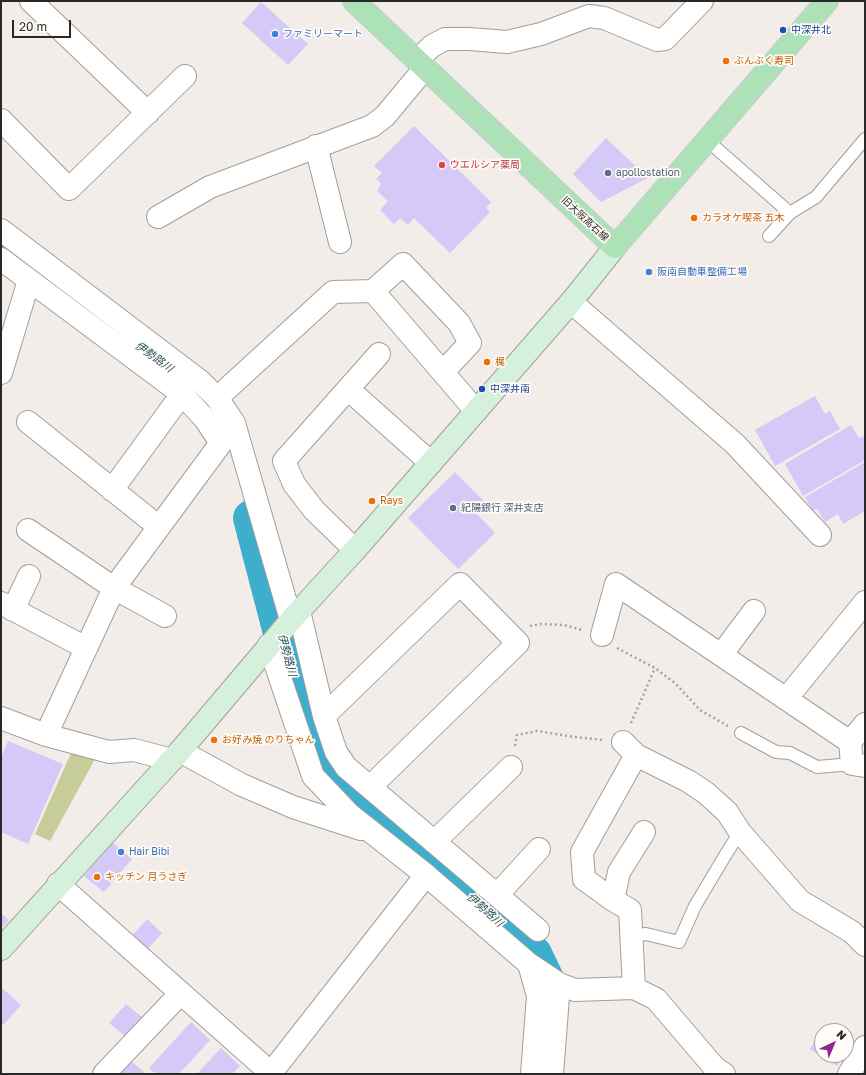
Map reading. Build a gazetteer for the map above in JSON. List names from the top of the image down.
{
  "streets": {
    "main road": ["旧大阪高石線"]
  },
  "water": ["伊勢路川"],
  "places": [
    "中深井北",
    "ファミリーマート",
    "ぶんぶく寿司",
    "ウエルシア薬局",
    "apollostation",
    "カラオケ喫茶 五木",
    "阪南自動車整備工場",
    "梶",
    "中深井南",
    "Rays",
    "紀陽銀行 深井支店",
    "お好み焼 のりちゃん",
    "Hair Bibi",
    "キッチン 月うさぎ"
  ],
  "scale_bar": "20 m",
  "north": "top right"
}
